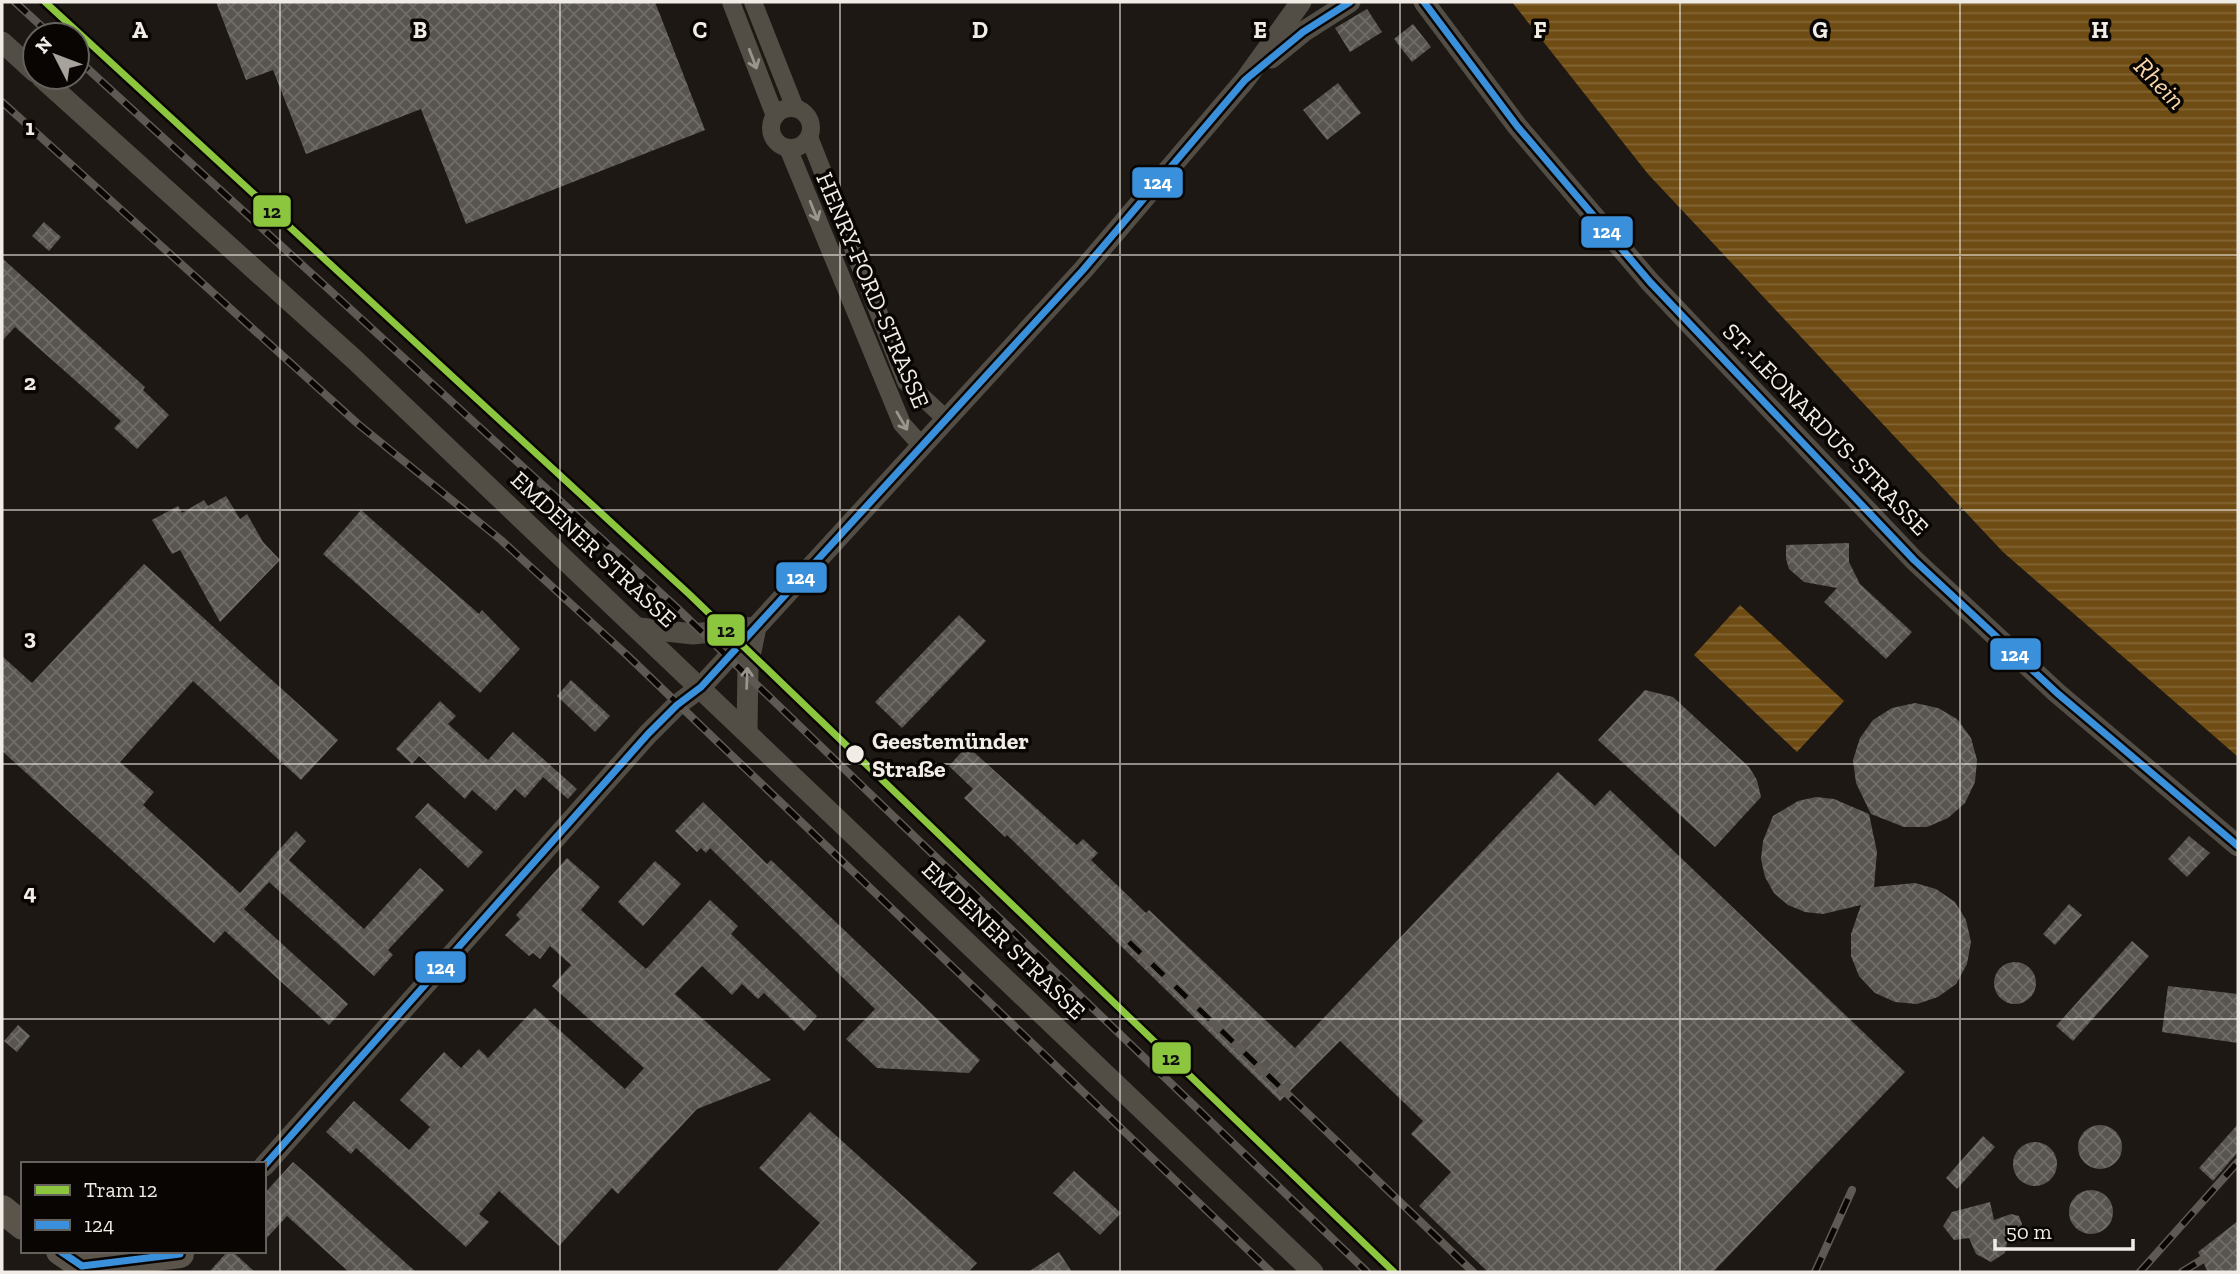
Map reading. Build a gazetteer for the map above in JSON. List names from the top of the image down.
{
  "streets": {
    "street": ["HENRY-FORD-STRASSE", "ST.-LEONARDUS-STRASSE", "EMDENER STRASSE"]
  },
  "water": ["Rhein"],
  "places": ["Geestemünder Straße"],
  "lines": ["tram line 12", "transit line 124"],
  "legend": ["Tram 12", "124"],
  "scale_bar": "50 m",
  "north": "top left",
  "grid": {
    "columns": [
      "A",
      "B",
      "C",
      "D",
      "E",
      "F",
      "G",
      "H"
    ],
    "rows": [
      "1",
      "2",
      "3",
      "4"
    ]
  }
}
